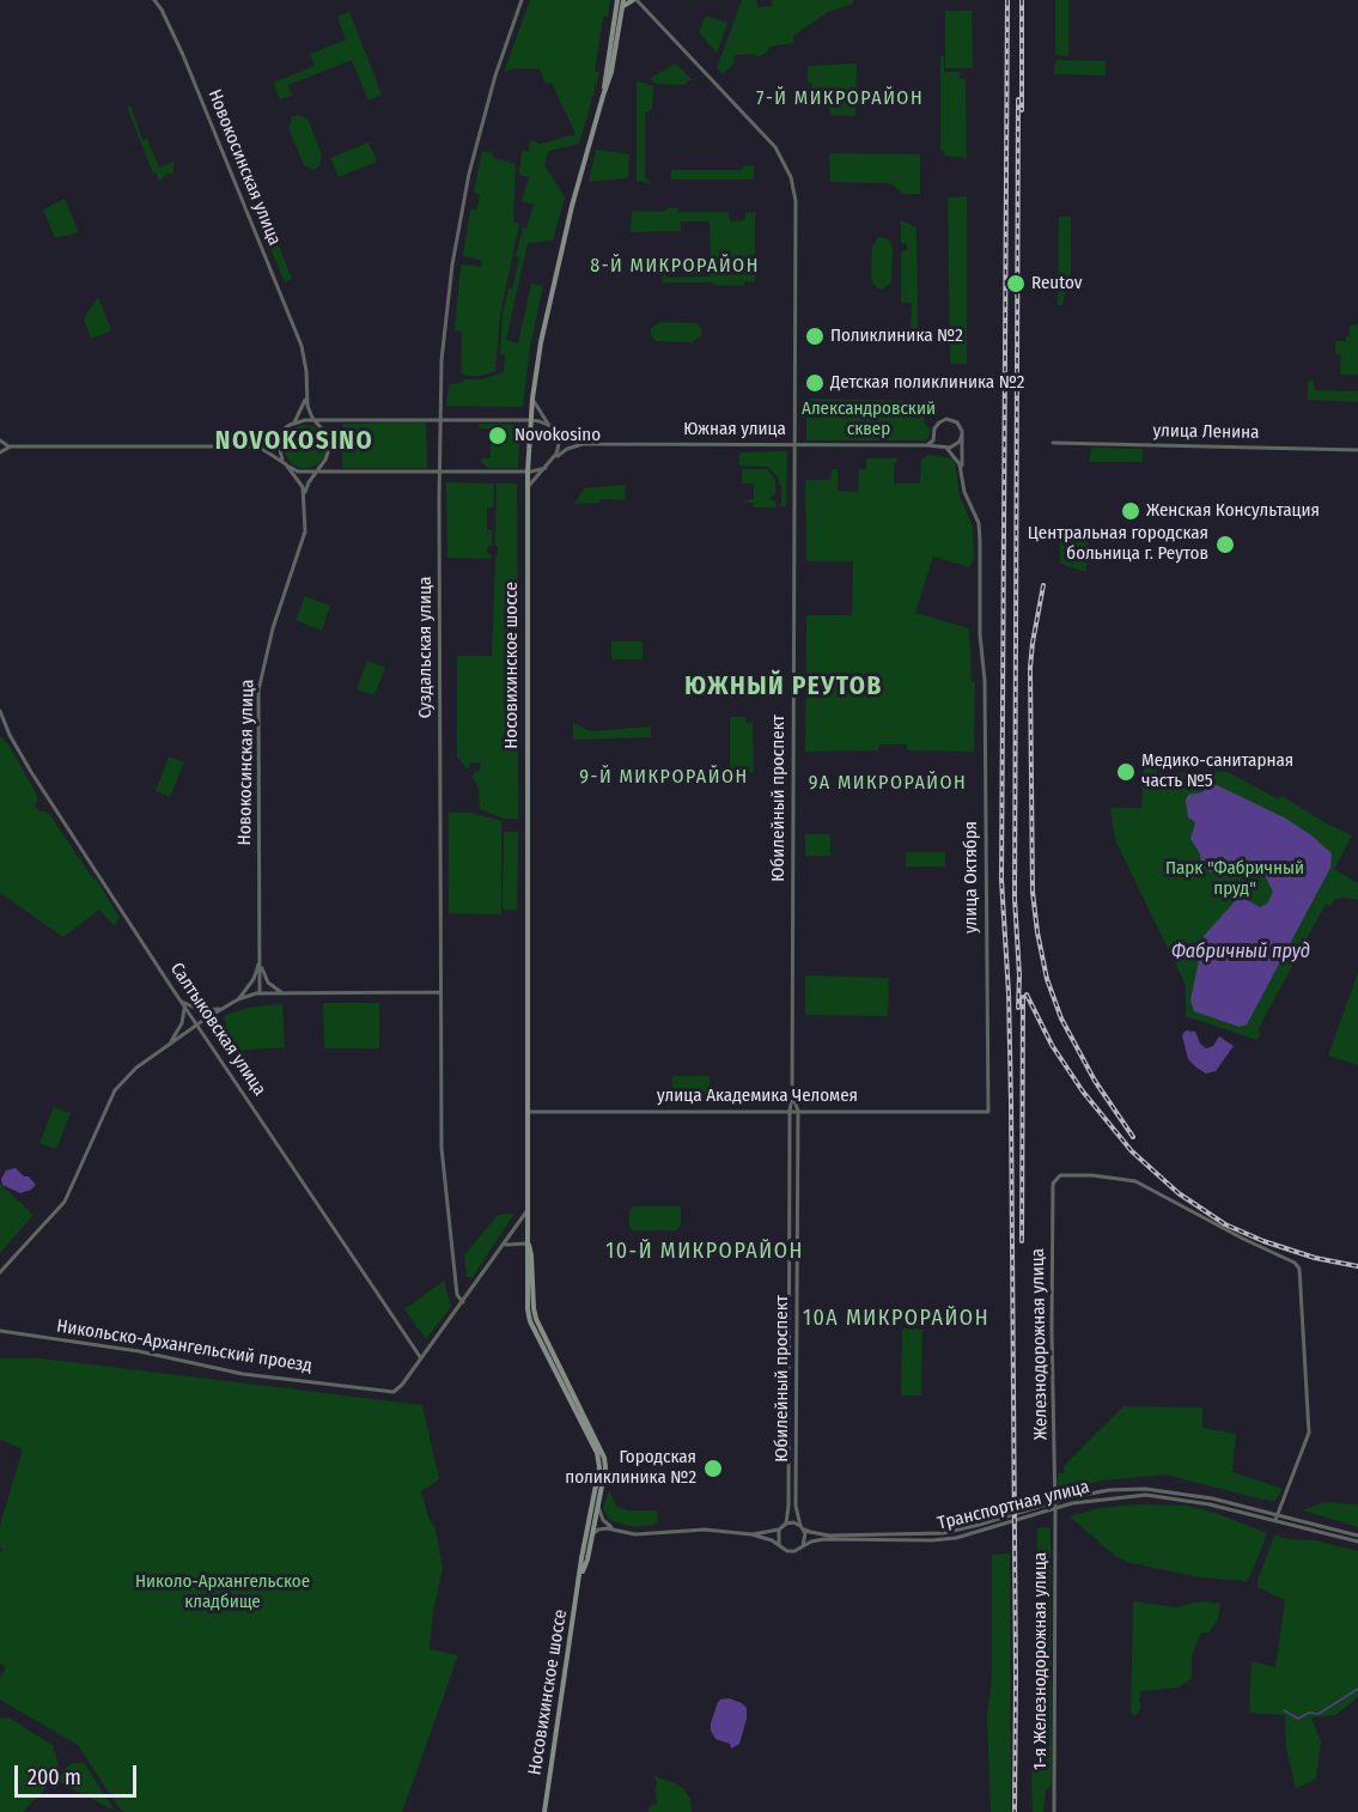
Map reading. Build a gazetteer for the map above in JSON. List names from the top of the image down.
{
  "streets": {
    "main road": ["Носовихинское шоссе"],
    "street": [
      "Новокосинская улица",
      "Южная улица",
      "улица Ленина",
      "Суздальская улица",
      "Юбилейный проспект",
      "улица Октября",
      "Салтыковская улица",
      "улица Академика Челомея",
      "Железнодорожная улица",
      "Никольско-Архангельский проезд",
      "Транспортная улица",
      "1-я Железнодорожная улица"
    ]
  },
  "crossings": [
    ["Новокосинская улица", "Южная улица"],
    ["Южная улица", "Суздальская улица"],
    ["Южная улица", "Носовихинское шоссе"],
    ["Южная улица", "Юбилейный проспект"],
    ["Южная улица", "улица Октября"],
    ["Суздальская улица", "Никольско-Архангельский проезд"],
    ["Носовихинское шоссе", "улица Академика Челомея"],
    ["Носовихинское шоссе", "Никольско-Архангельский проезд"],
    ["Юбилейный проспект", "улица Академика Челомея"],
    ["Юбилейный проспект", "Транспортная улица"],
    ["улица Октября", "улица Академика Челомея"],
    ["Салтыковская улица", "Никольско-Архангельский проезд"],
    ["Железнодорожная улица", "Транспортная улица"],
    ["Железнодорожная улица", "1-я Железнодорожная улица"]
  ],
  "districts": [
    "7-Й МИКРОРАЙОН",
    "8-Й МИКРОРАЙОН",
    "NOVOKOSINO",
    "ЮЖНЫЙ РЕУТОВ",
    "9-Й МИКРОРАЙОН",
    "9А МИКРОРАЙОН",
    "10-Й МИКРОРАЙОН",
    "10А МИКРОРАЙОН"
  ],
  "water": ["Фабричный пруд"],
  "parks": ["Александровский сквер", "Парк \"Фабричный пруд\"", "Николо-Архангельское кладбище"],
  "places": [
    "Reutov",
    "Поликлиника №2",
    "Детская поликлиника №2",
    "Novokosino",
    "Женская Консультация",
    "Центральная городская больница г. Реутов",
    "Медико-санитарная часть №5",
    "Городская поликлиника №2"
  ],
  "scale_bar": "200 m"
}
